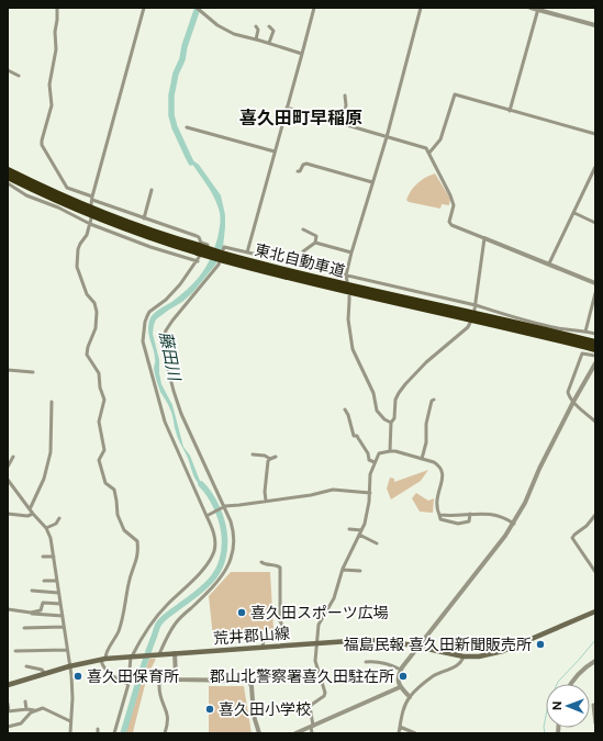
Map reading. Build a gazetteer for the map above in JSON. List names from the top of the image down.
{
  "streets": {
    "highway": ["東北自動車道"],
    "main road": ["荒井郡山線"]
  },
  "districts": ["喜久田町早稲原"],
  "water": ["藤田川"],
  "places": [
    "喜久田スポーツ広場",
    "福島民報 喜久田新聞販売所",
    "喜久田保育所",
    "郡山北警察署喜久田駐在所",
    "喜久田小学校"
  ],
  "north": "left"
}
